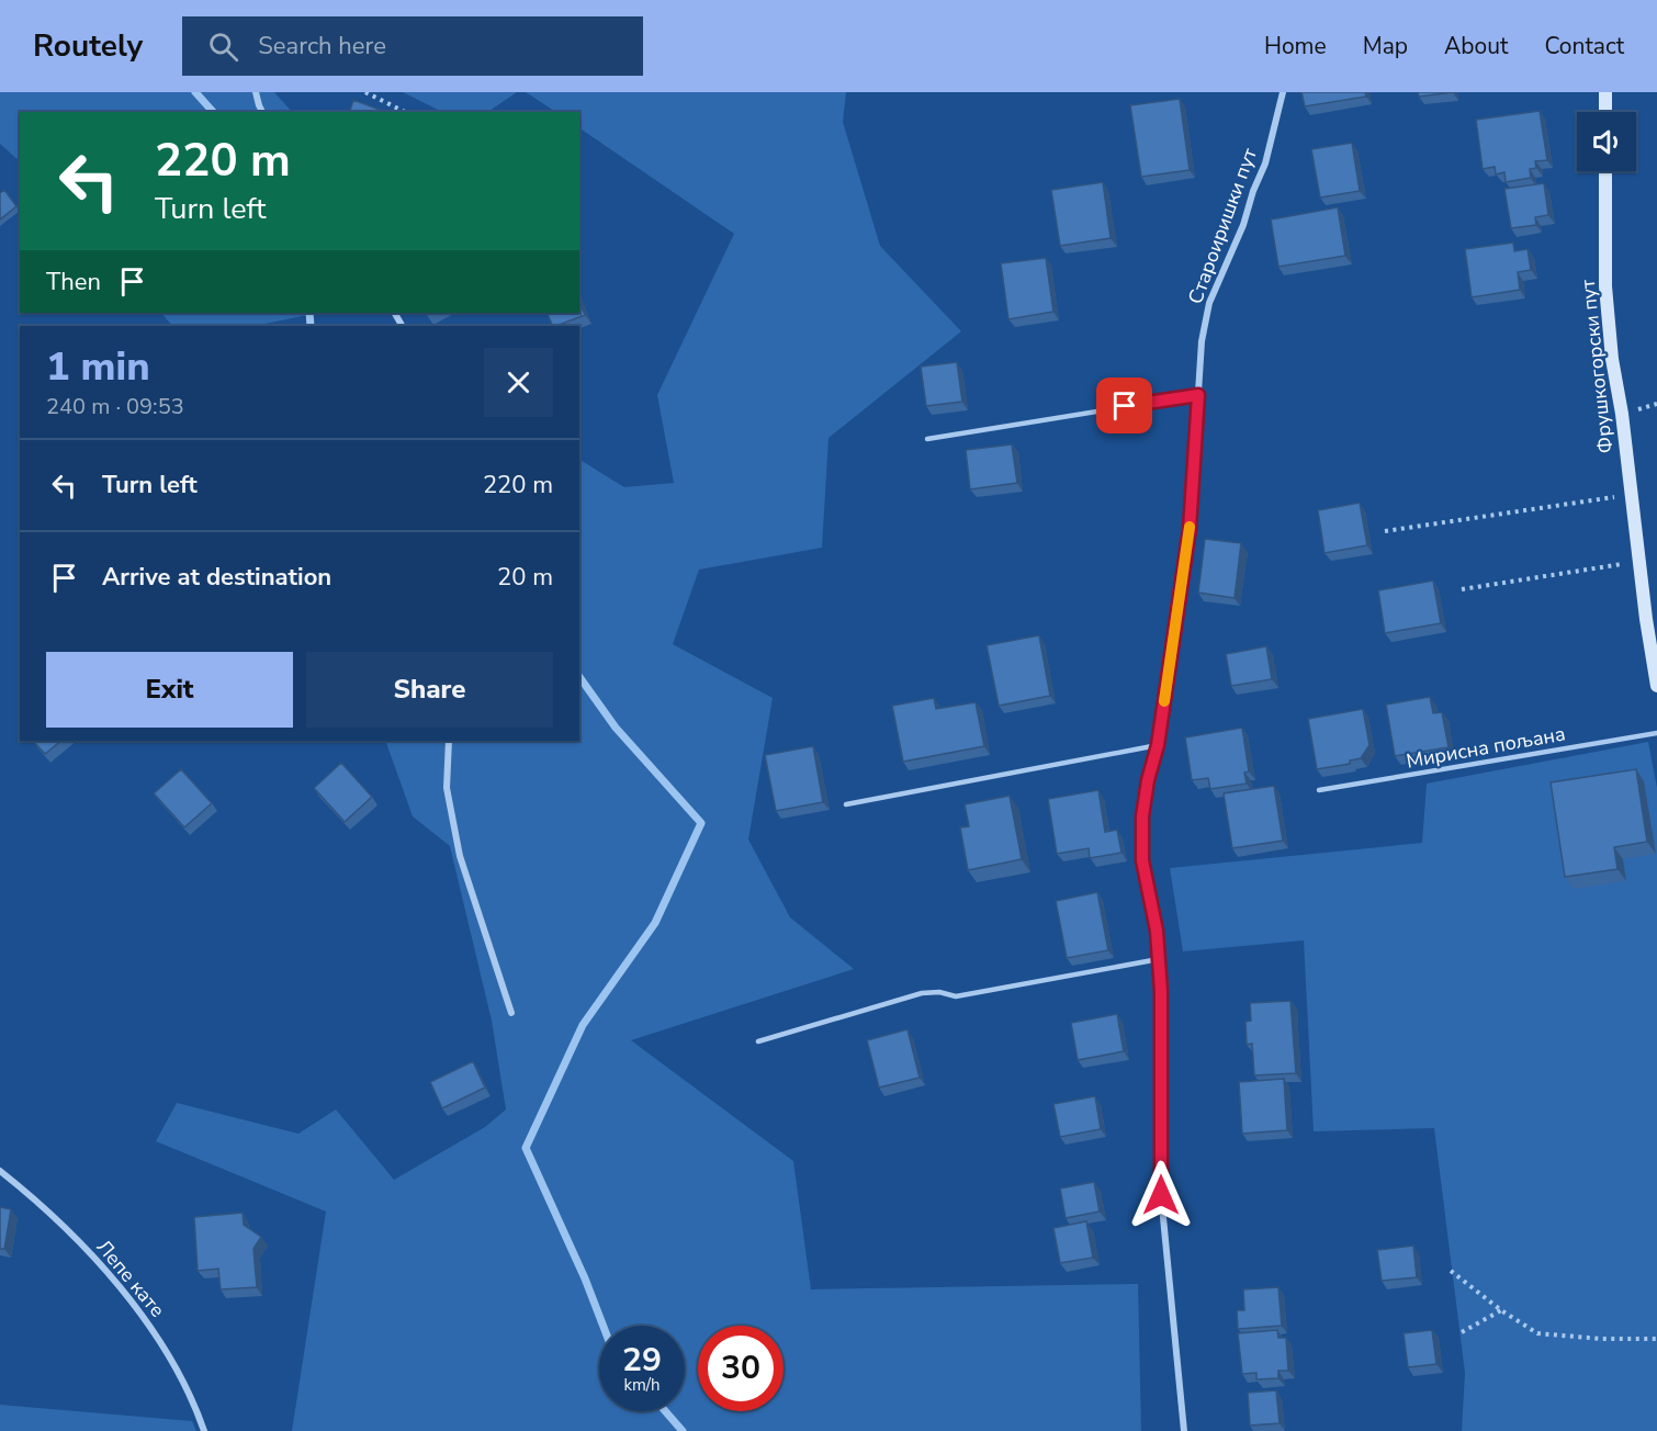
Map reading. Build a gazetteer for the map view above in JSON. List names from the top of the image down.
{
  "streets": {
    "street": ["Староиришки пут", "Фрушкогорски пут", "Лепе кате"],
    "lane": ["Мирисна пољана"]
  },
  "page": {
    "header": "Routely",
    "search": "Search here",
    "nav": [
      "Home",
      "Map",
      "About",
      "Contact"
    ],
    "turn": ["220 m", "Turn left"],
    "then": "Then",
    "heading": ["1 min", "240 m · 09:53"],
    "list": [
      {
        "name": "Turn left",
        "value": "220 m"
      },
      {
        "name": "Arrive at destination",
        "value": "20 m"
      }
    ],
    "buttons": ["Exit", "Share"],
    "speed": "29 km/h",
    "limit": "30"
  }
}
